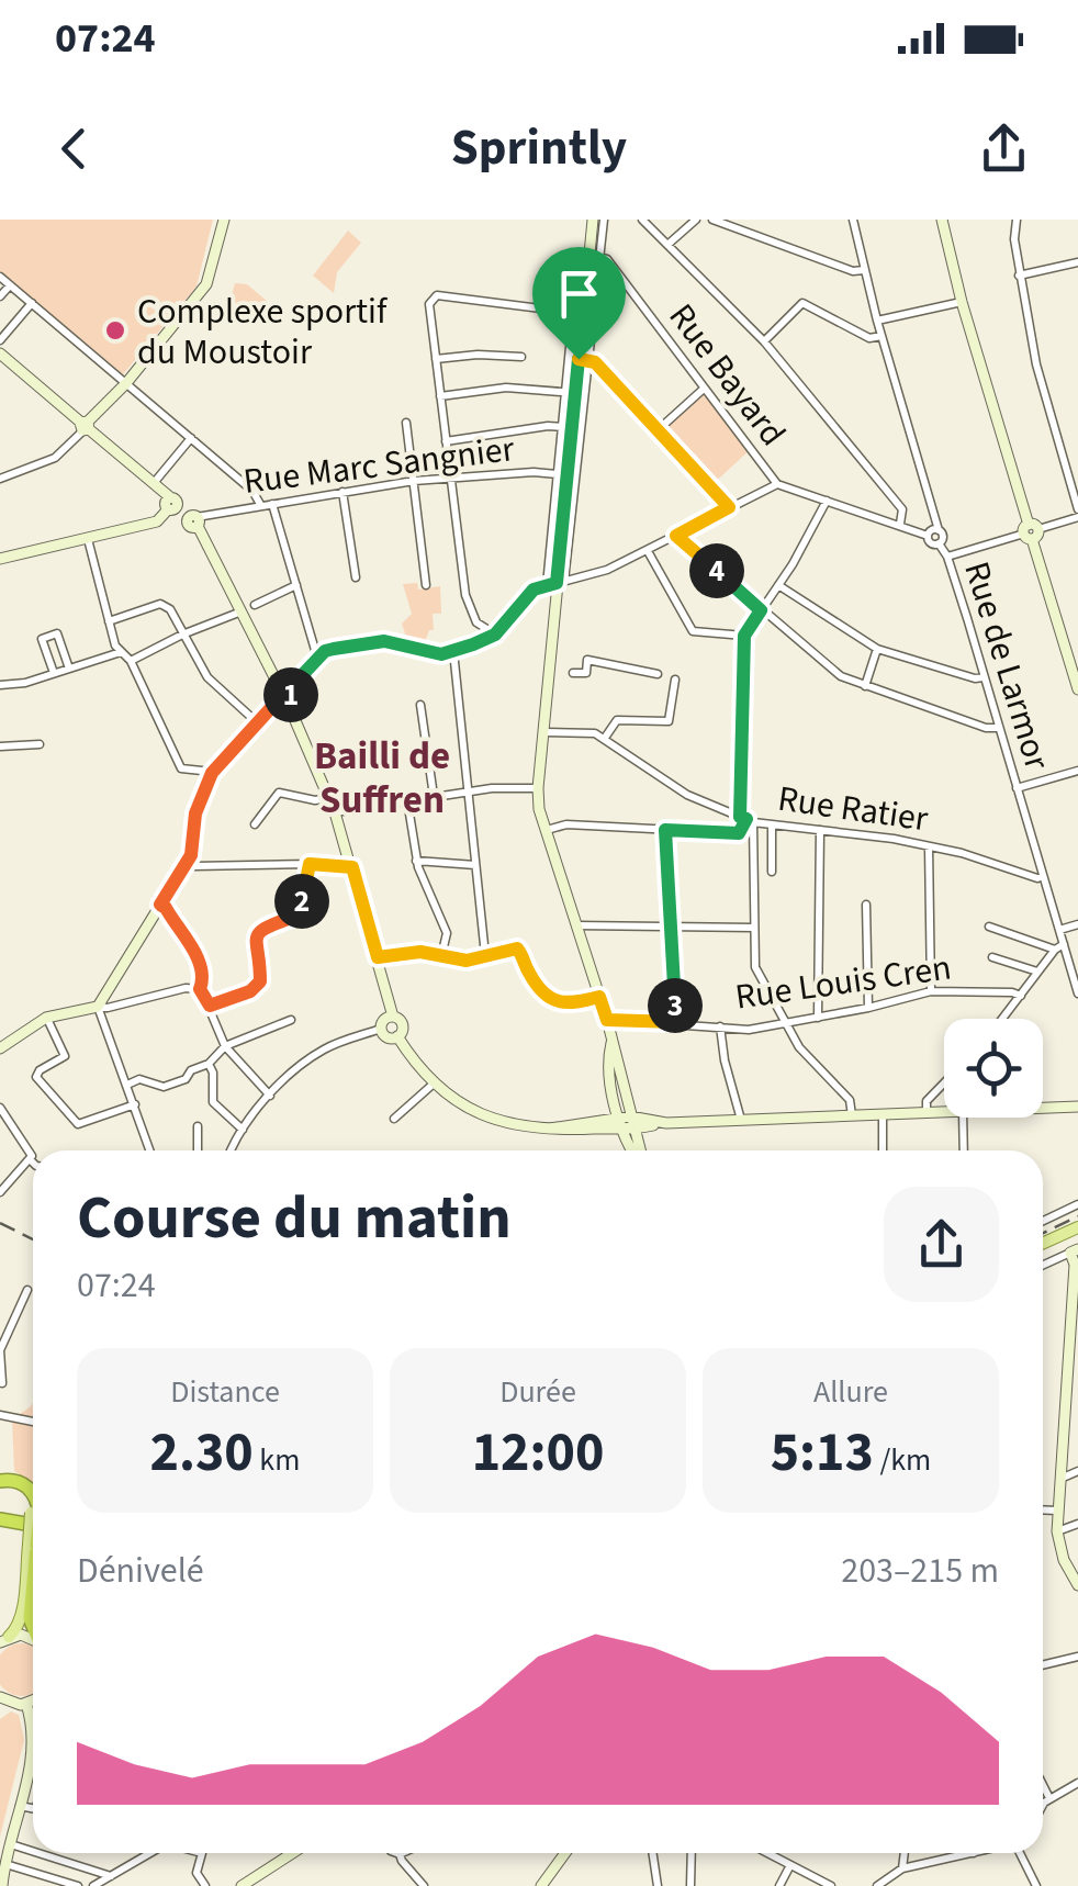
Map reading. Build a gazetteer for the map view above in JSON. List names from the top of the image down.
{
  "streets": {
    "street": [
      "Rue Bayard",
      "Rue Marc Sangnier",
      "Rue de Larmor",
      "Rue Ratier",
      "Rue Louis Cren"
    ]
  },
  "crossings": [
    ["Rue Bayard", "Rue de Larmor"],
    ["Rue de Larmor", "Rue Ratier"]
  ],
  "districts": ["Bailli de Suffren"],
  "places": ["Complexe sportif du Moustoir"],
  "page": {
    "status": "07:24",
    "header": "Sprintly",
    "pins": [
      "4",
      "1",
      "2",
      "3"
    ],
    "heading": ["Course du matin", "07:24"],
    "stats": [
      ["Distance", "2.30 km"],
      ["Durée", "12:00"],
      ["Allure", "5:13 /km"]
    ],
    "chart": ["Dénivelé", "203–215 m"]
  }
}
